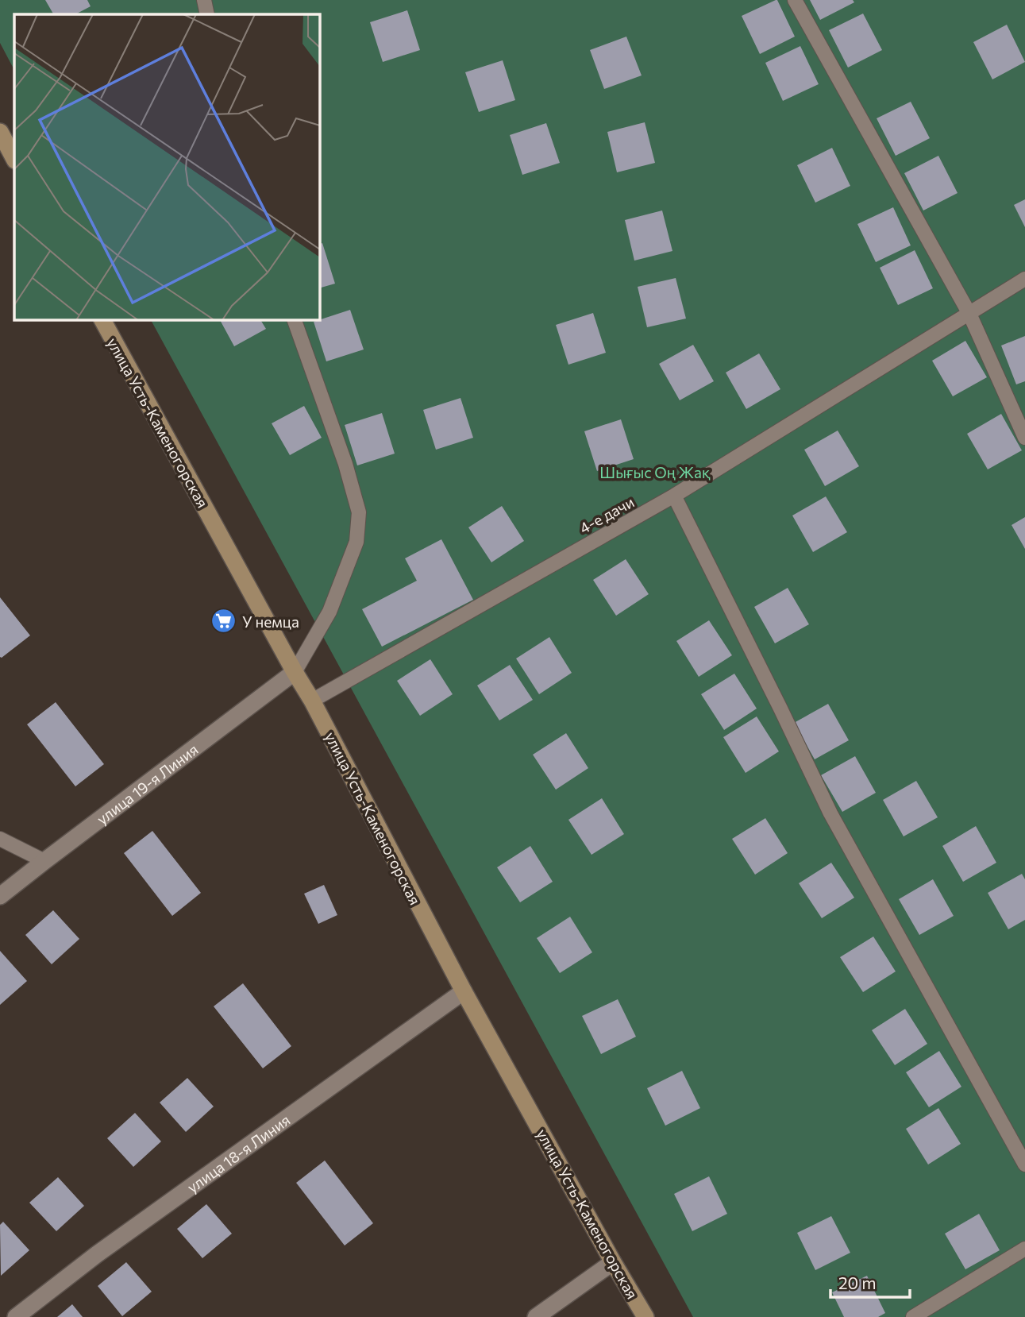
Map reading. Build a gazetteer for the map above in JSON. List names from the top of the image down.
{
  "streets": {
    "street": ["улица Усть-Каменогорская", "улица 19-я Линия", "улица 18-я Линия"],
    "lane": ["4-е дачи"]
  },
  "crossings": [
    ["улица Усть-Каменогорская", "4-е дачи"],
    ["улица Усть-Каменогорская", "улица 19-я Линия"],
    ["улица Усть-Каменогорская", "улица 18-я Линия"]
  ],
  "parks": ["Шығыс Оң Жақ"],
  "places": {
    "supermarket": ["У немца"]
  },
  "scale_bar": "20 m"
}
